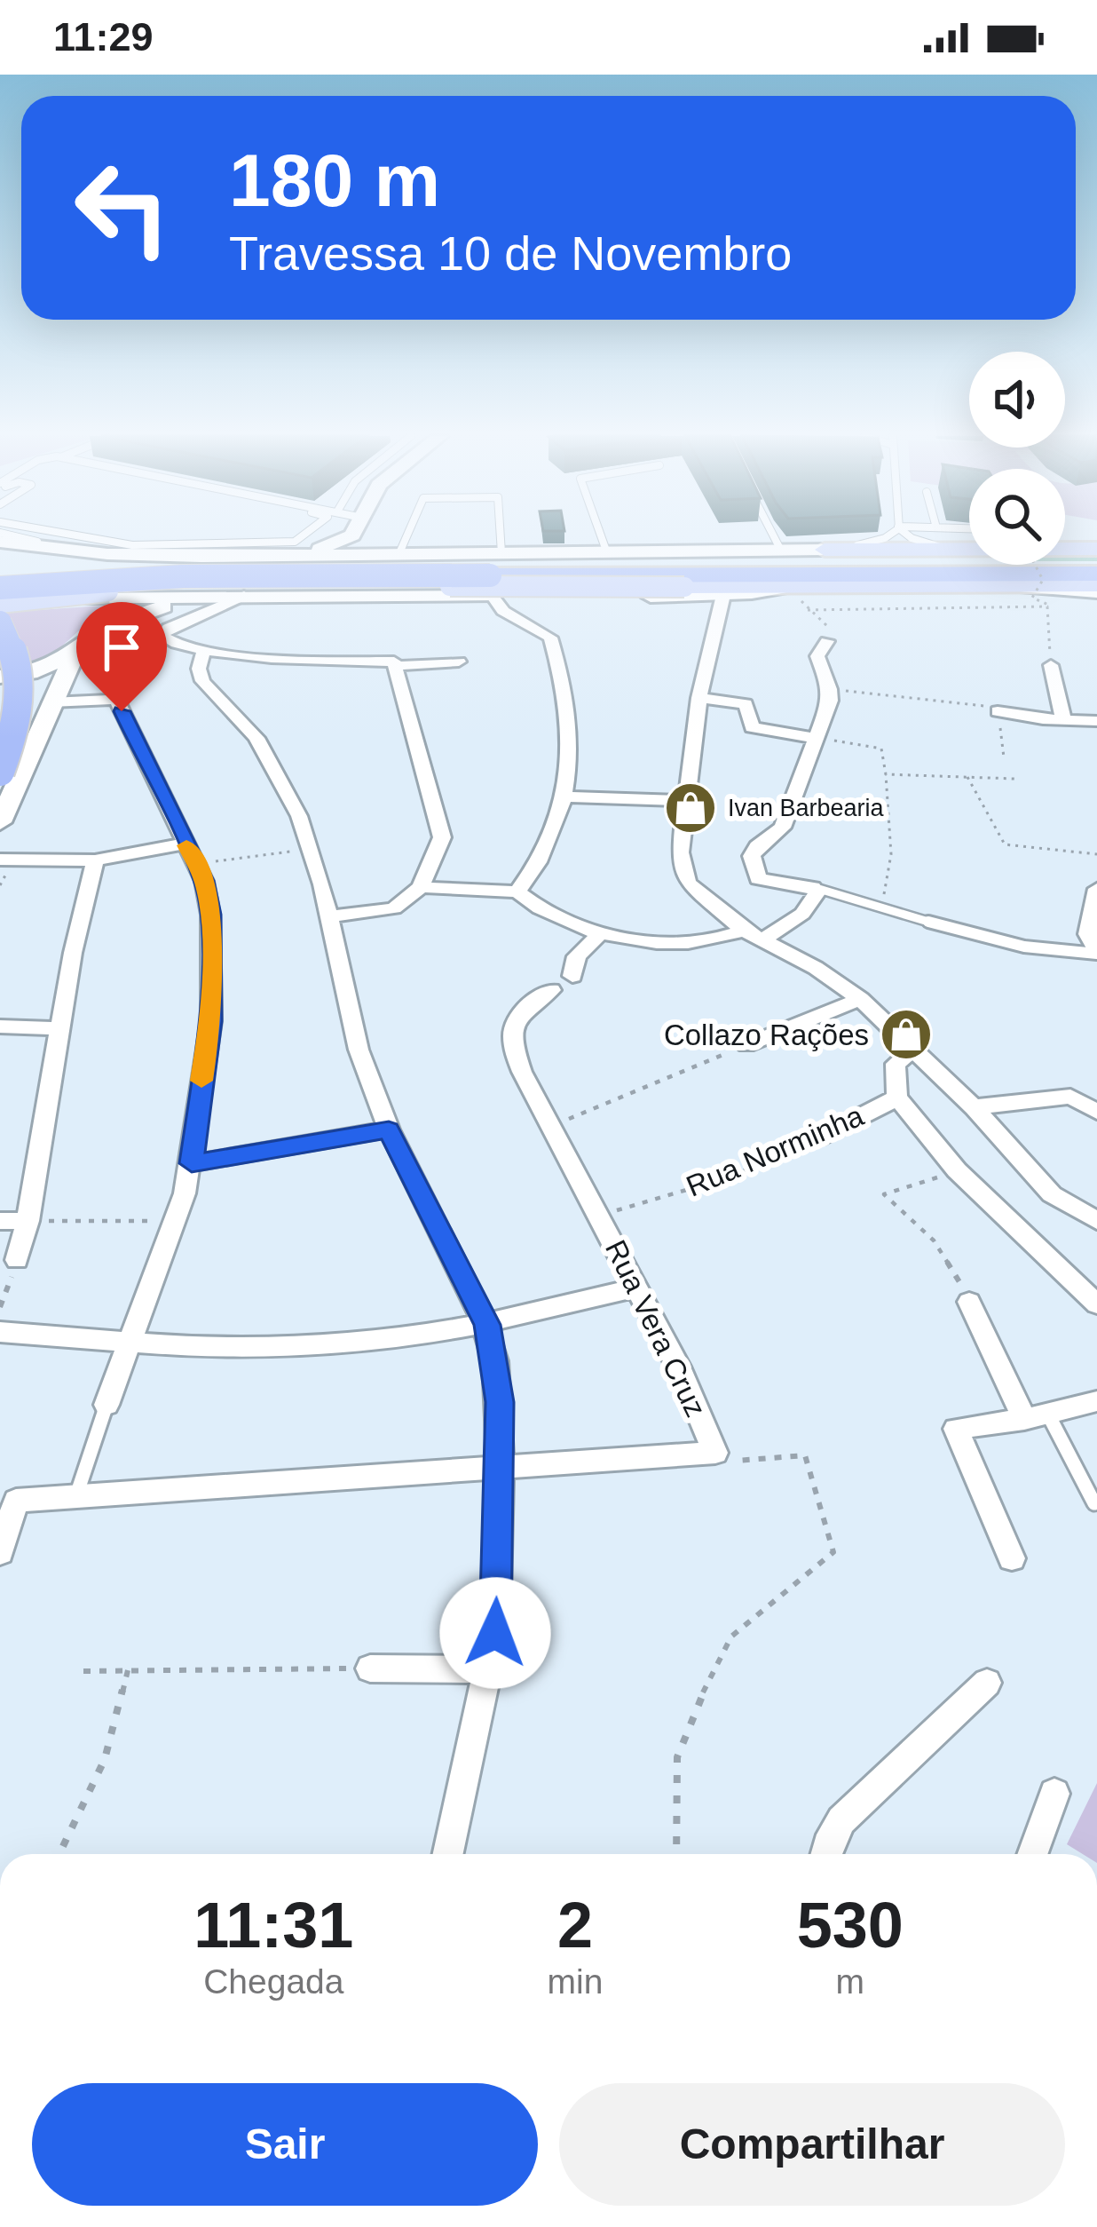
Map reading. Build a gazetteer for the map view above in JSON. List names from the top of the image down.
{
  "streets": {
    "street": ["Rua Norminha", "Rua Vera Cruz"]
  },
  "crossings": [
    ["Rua Norminha", "Rua Vera Cruz"]
  ],
  "places": {
    "shop": ["Ivan Barbearia", "Collazo Rações"]
  },
  "page": {
    "status": "11:29",
    "turn": ["180 m", "Travessa 10 de Novembro"],
    "eta": [
      "11:31",
      "Chegada",
      "2",
      "min",
      "530",
      "m"
    ],
    "buttons": ["Sair", "Compartilhar"]
  }
}
